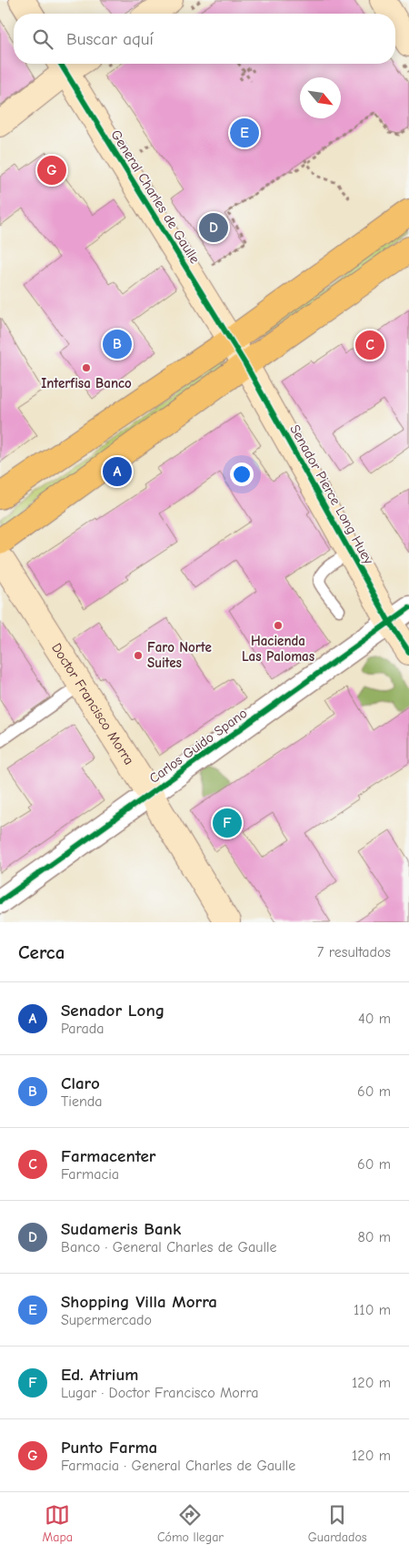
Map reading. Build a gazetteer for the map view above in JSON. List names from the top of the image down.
{
  "streets": {
    "street": [
      "General Charles de Gaulle",
      "Senador Pierce Long Huey",
      "Doctor Francisco Morra",
      "Carlos Guido Spano"
    ]
  },
  "crossings": [
    ["General Charles de Gaulle", "Senador Pierce Long Huey"],
    ["Senador Pierce Long Huey", "Carlos Guido Spano"],
    ["Doctor Francisco Morra", "Carlos Guido Spano"]
  ],
  "places": ["Interfisa Banco", "Hacienda Las Palomas", "Faro Norte Suites"],
  "north": "bottom right",
  "page": {
    "search": "Buscar aquí",
    "pins": [
      "E",
      "G",
      "D",
      "B",
      "C",
      "A",
      "F"
    ],
    "heading": ["Cerca", "7 resultados"],
    "list": [
      {
        "mark": "A",
        "name": "Senador Long",
        "note": "Parada",
        "value": "40 m"
      },
      {
        "mark": "B",
        "name": "Claro",
        "note": "Tienda",
        "value": "60 m"
      },
      {
        "mark": "C",
        "name": "Farmacenter",
        "note": "Farmacia",
        "value": "60 m"
      },
      {
        "mark": "D",
        "name": "Sudameris Bank",
        "note": "Banco · General Charles de Gaulle",
        "value": "80 m"
      },
      {
        "mark": "E",
        "name": "Shopping Villa Morra",
        "note": "Supermercado",
        "value": "110 m"
      },
      {
        "mark": "F",
        "name": "Ed. Atrium",
        "note": "Lugar · Doctor Francisco Morra",
        "value": "120 m"
      },
      {
        "mark": "G",
        "name": "Punto Farma",
        "note": "Farmacia · General Charles de Gaulle",
        "value": "120 m"
      }
    ],
    "nav": ["Mapa", "Cómo llegar", "Guardados"]
  }
}
